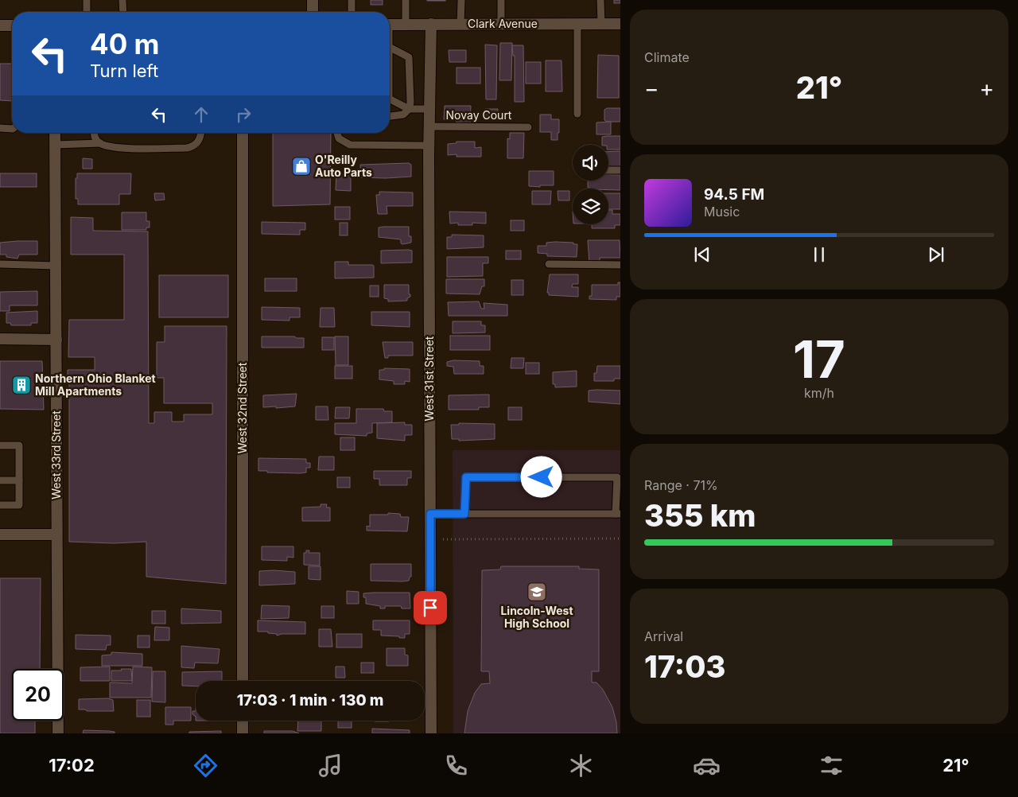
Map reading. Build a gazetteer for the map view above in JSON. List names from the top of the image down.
{
  "streets": {
    "street": [
      "Clark Avenue",
      "West 31st Street",
      "West 32nd Street",
      "West 33rd Street"
    ],
    "lane": ["Novay Court"]
  },
  "crossings": [
    ["Clark Avenue", "West 31st Street"],
    ["Novay Court", "West 31st Street"]
  ],
  "places": {
    "shop": ["O'Reilly Auto Parts"],
    "building": ["Northern Ohio Blanket Mill Apartments"],
    "school or university": ["Lincoln-West High School"]
  },
  "page": {
    "tile": [
      "Climate",
      ["17", "km/h"],
      ["Range · 71%", "355 km"],
      ["Arrival", "17:03"]
    ],
    "turn": ["40 m", "Turn left"],
    "heat": ["−", "21°", "+"],
    "song": ["94.5 FM", "Music"],
    "limit": "20",
    "trip": "17:03 · 1 min · 130 m",
    "tabs": ["17:02", "21°"]
  }
}
